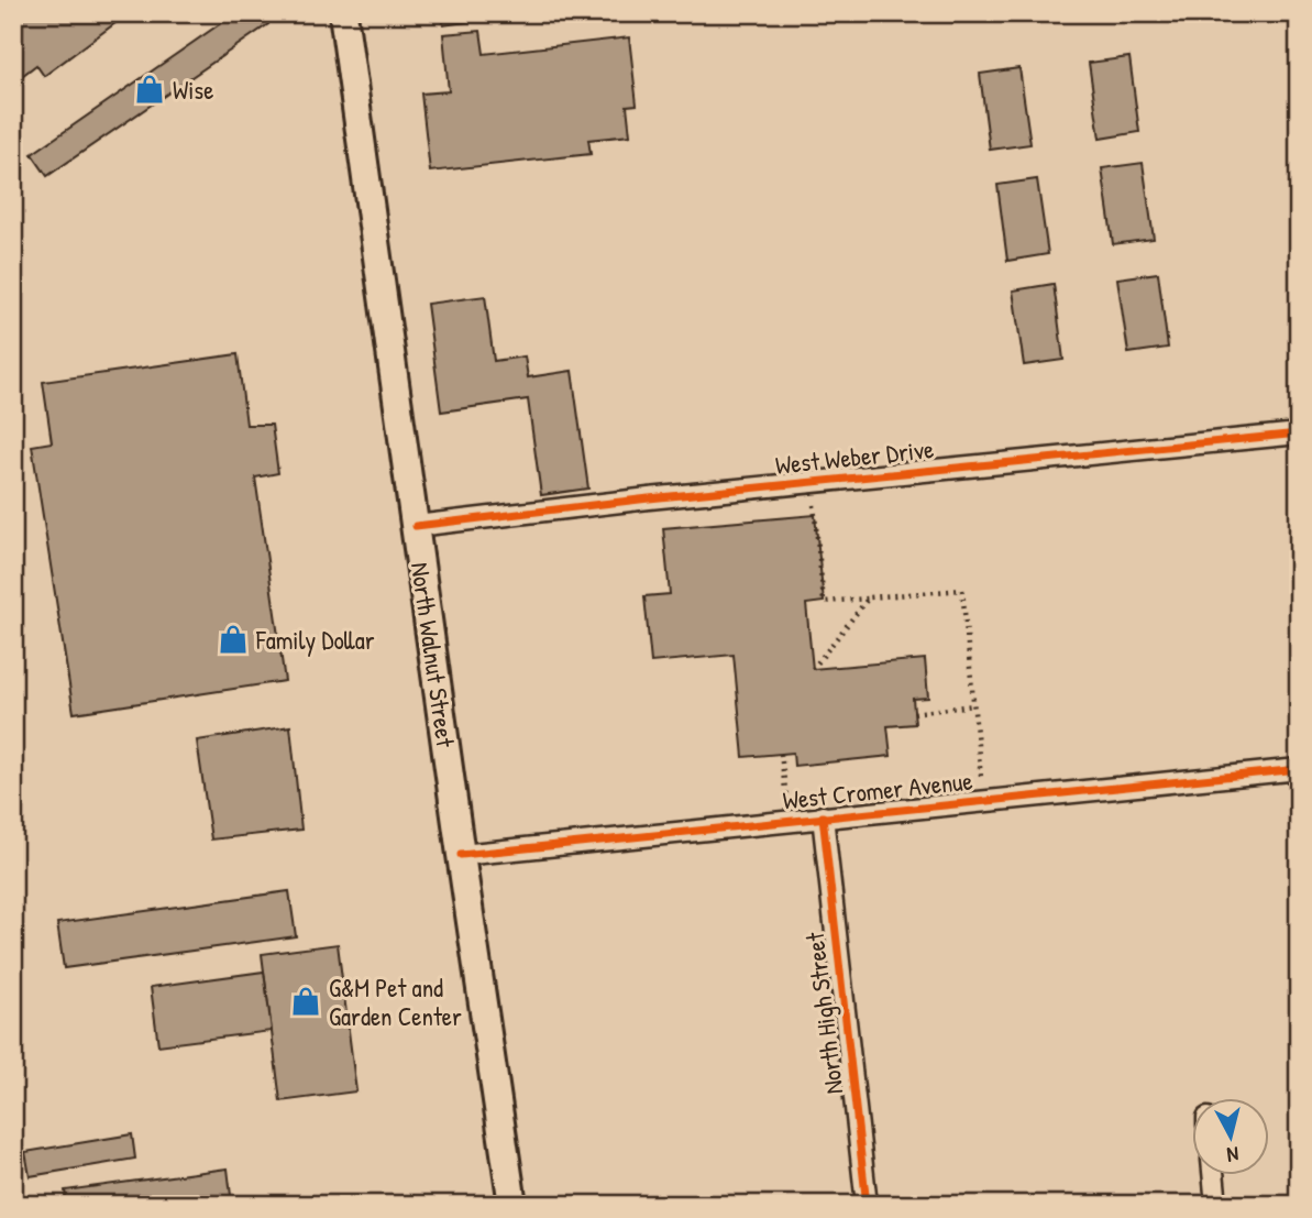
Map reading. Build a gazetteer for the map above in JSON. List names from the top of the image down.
{
  "streets": {
    "main road": ["North Walnut Street"],
    "street": ["West Weber Drive", "West Cromer Avenue", "North High Street"]
  },
  "crossings": [
    ["West Weber Drive", "North Walnut Street"],
    ["North Walnut Street", "West Cromer Avenue"],
    ["West Cromer Avenue", "North High Street"]
  ],
  "places": {
    "shop": ["Wise", "Family Dollar", "G&M Pet and Garden Center"]
  },
  "north": "bottom"
}
